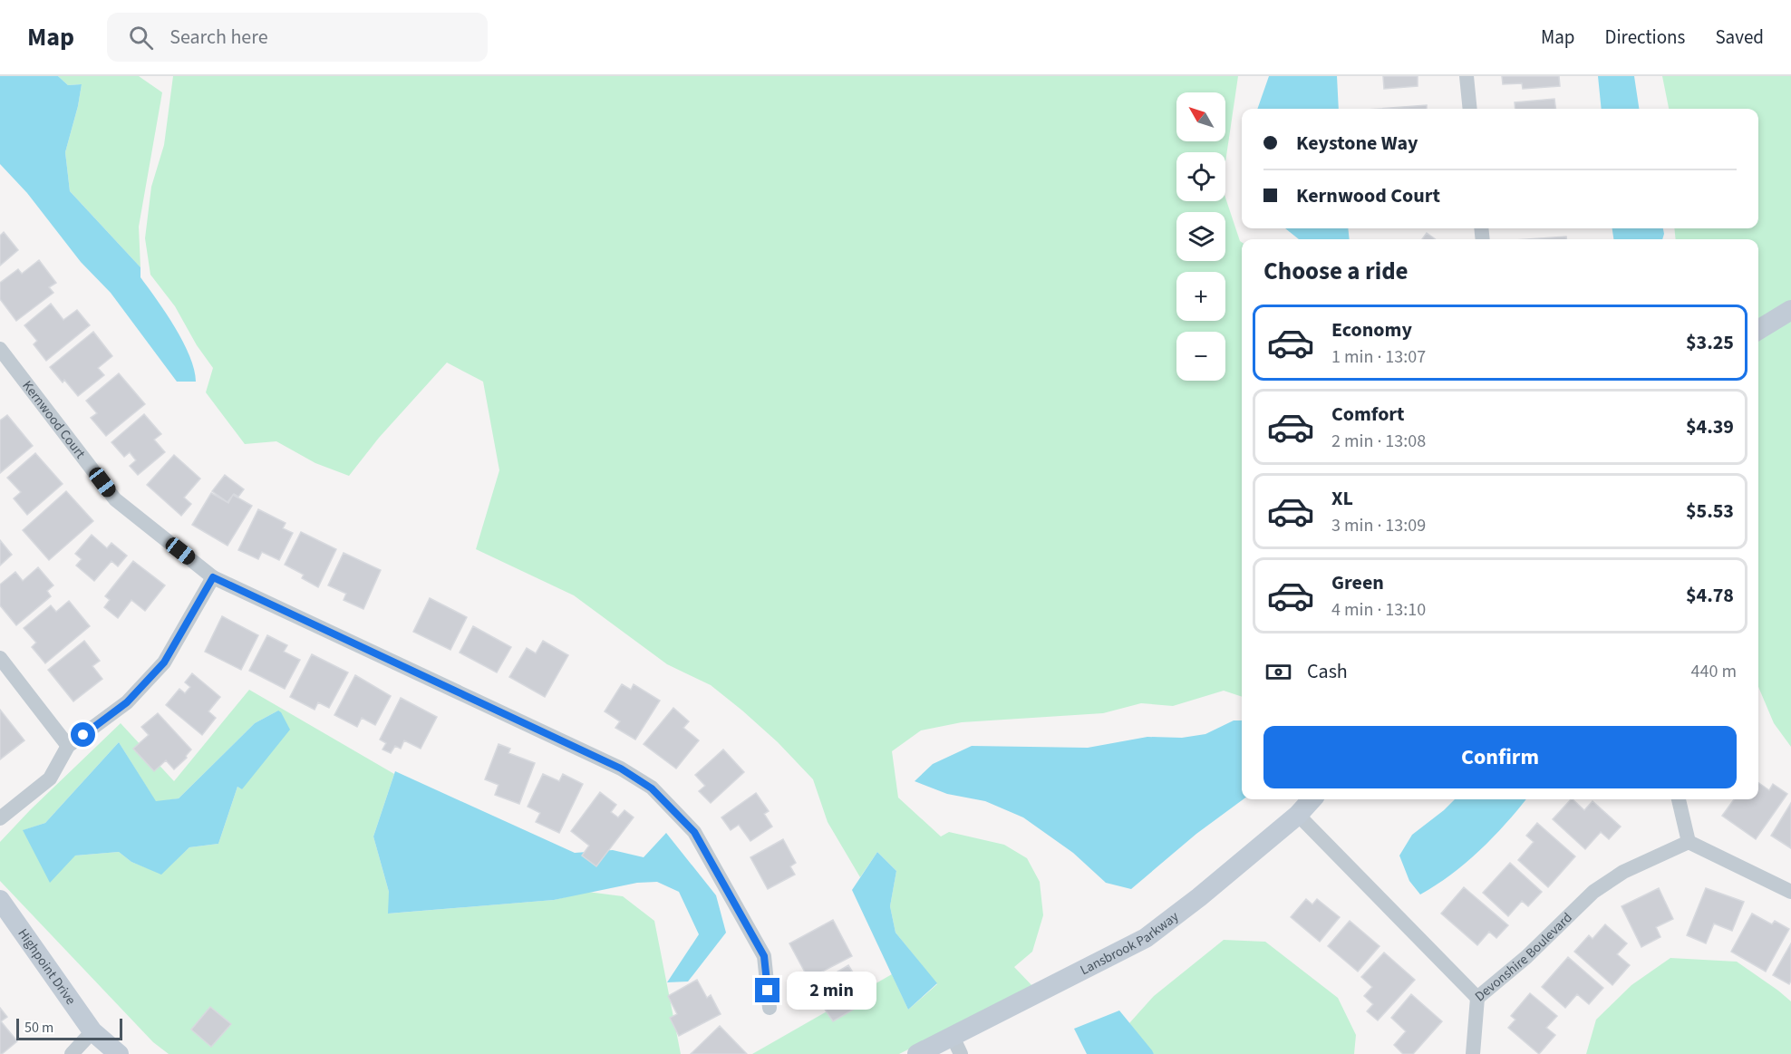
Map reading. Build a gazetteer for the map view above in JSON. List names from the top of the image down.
{
  "streets": {
    "street": [
      "Kernwood Court",
      "Lansbrook Parkway",
      "Devonshire Boulevard",
      "Highpoint Drive"
    ]
  },
  "crossings": [
    ["Lansbrook Parkway", "Devonshire Boulevard"]
  ],
  "scale_bar": "50 m",
  "north": "top left",
  "page": {
    "header": "Map",
    "search": "Search here",
    "nav": ["Map", "Directions", "Saved"],
    "map_buttons": ["+", "−"],
    "banner": ["Keystone Way", "Kernwood Court"],
    "heading": "Choose a ride",
    "list": [
      {
        "name": "Economy",
        "note": "1 min · 13:07",
        "value": "$3.25"
      },
      {
        "name": "Comfort",
        "note": "2 min · 13:08",
        "value": "$4.39"
      },
      {
        "name": "XL",
        "note": "3 min · 13:09",
        "value": "$5.53"
      },
      {
        "name": "Green",
        "note": "4 min · 13:10",
        "value": "$4.78"
      }
    ],
    "pay": ["Cash", "440 m"],
    "buttons": "Confirm",
    "bubble": "2 min",
    "scale": "50 m"
  }
}
